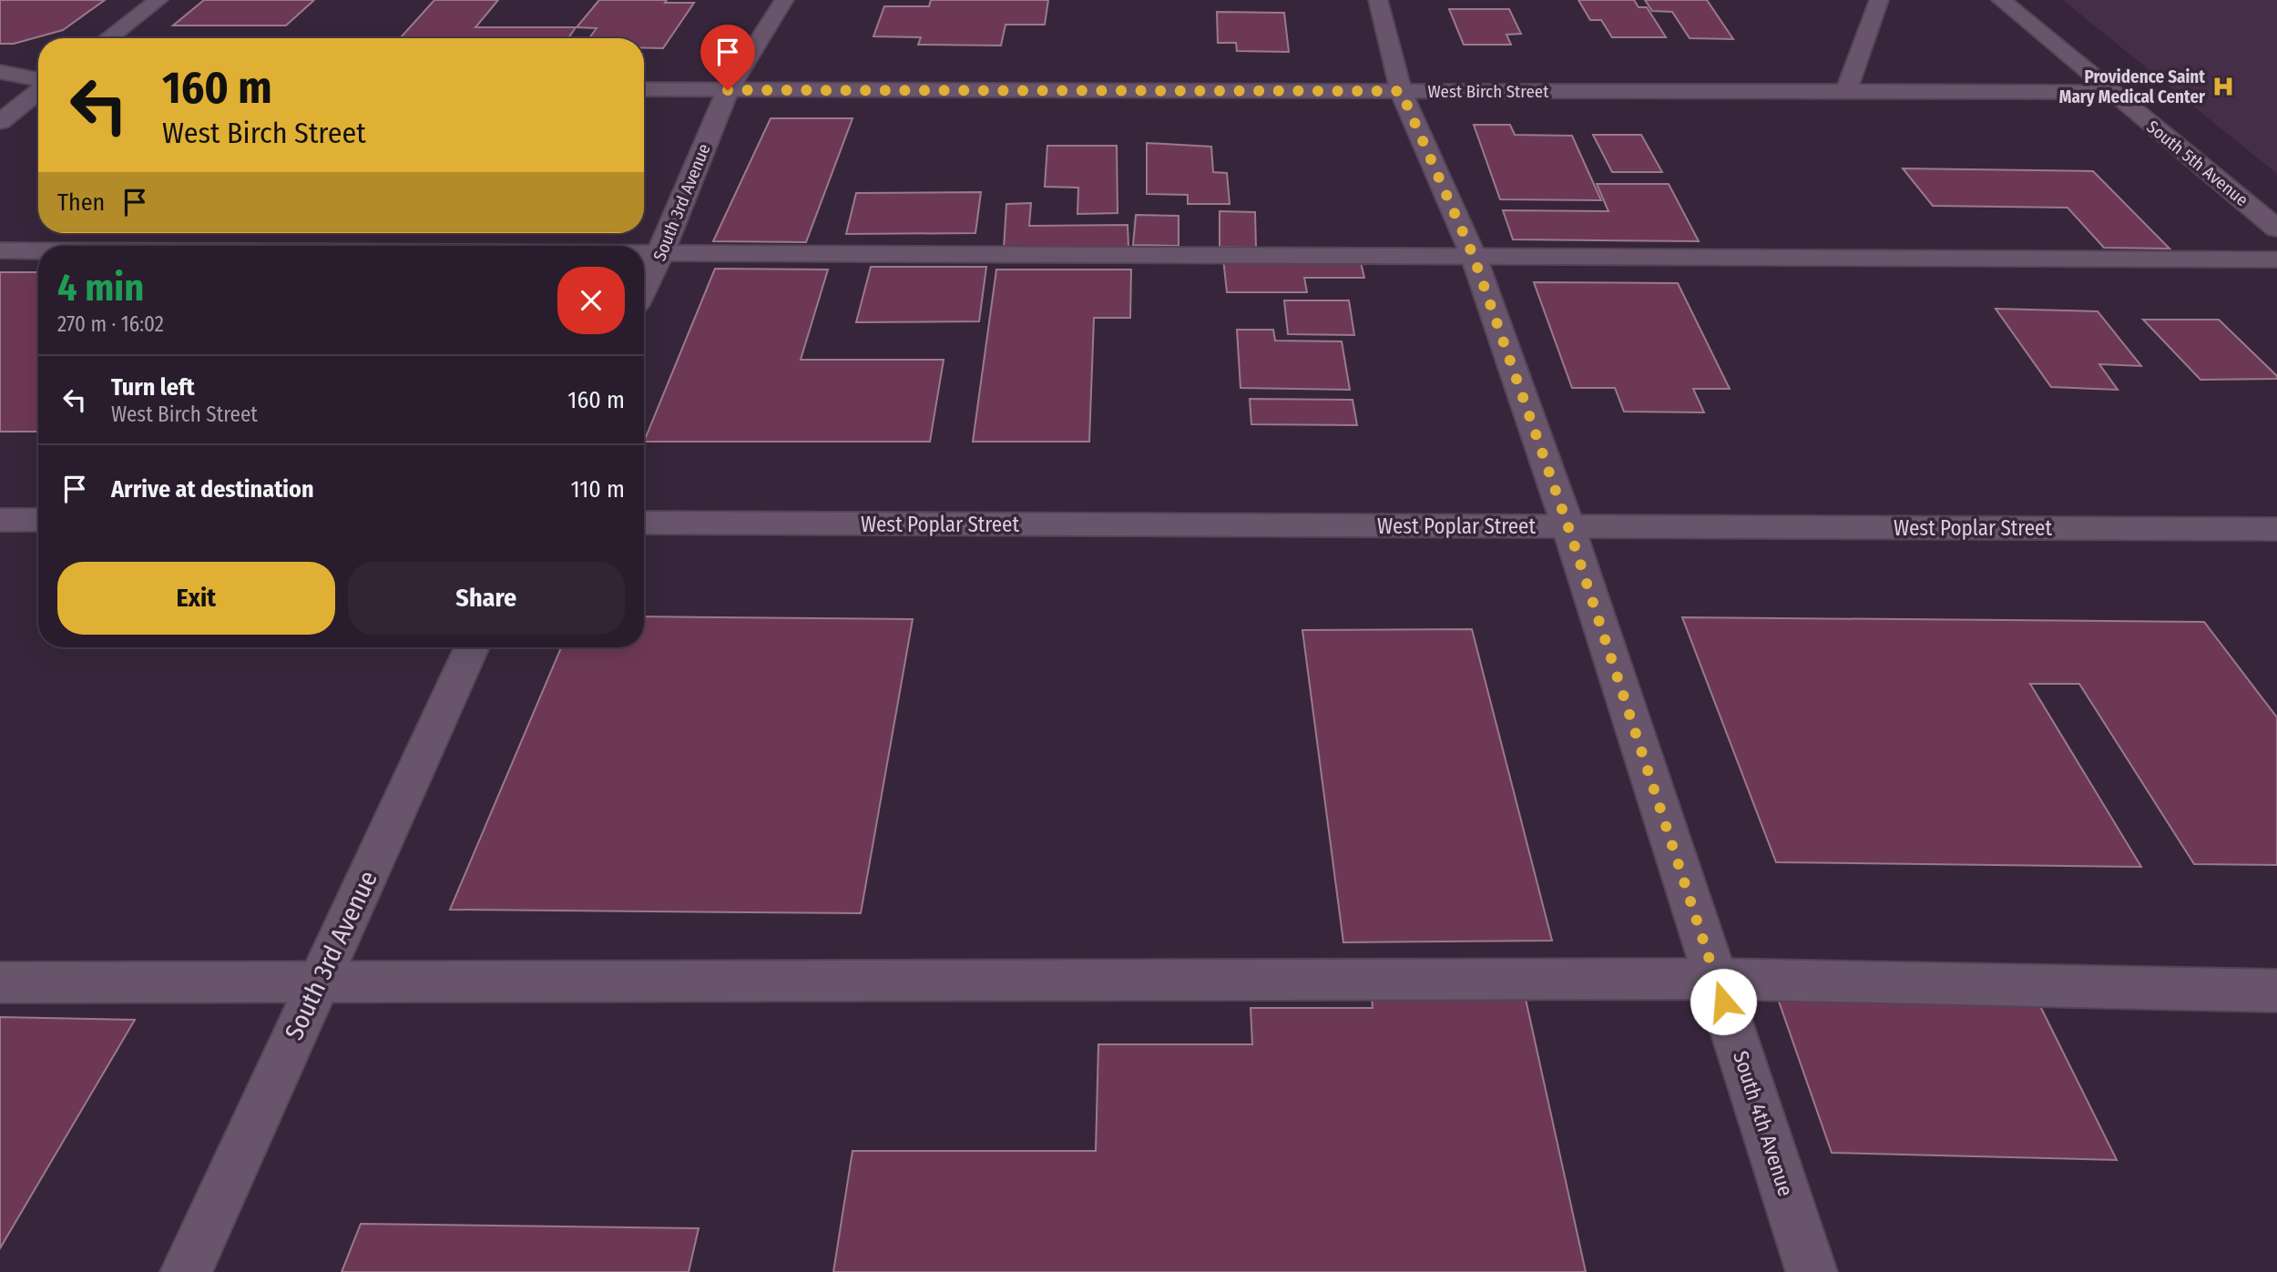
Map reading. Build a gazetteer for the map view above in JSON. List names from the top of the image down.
{
  "streets": {
    "street": [
      "West Birch Street",
      "South 5th Avenue",
      "South 3rd Avenue",
      "West Poplar Street",
      "South 4th Avenue"
    ]
  },
  "crossings": [
    ["West Birch Street", "South 5th Avenue"],
    ["West Birch Street", "South 3rd Avenue"],
    ["West Birch Street", "South 4th Avenue"],
    ["West Poplar Street", "South 4th Avenue"]
  ],
  "places": {
    "hospital": ["Providence Saint Mary Medical Center"]
  },
  "page": {
    "turn": ["160 m", "West Birch Street"],
    "then": "Then",
    "heading": ["4 min", "270 m · 16:02"],
    "list": [
      {
        "name": "Turn left",
        "note": "West Birch Street",
        "value": "160 m"
      },
      {
        "name": "Arrive at destination",
        "value": "110 m"
      }
    ],
    "buttons": ["Exit", "Share"]
  }
}
